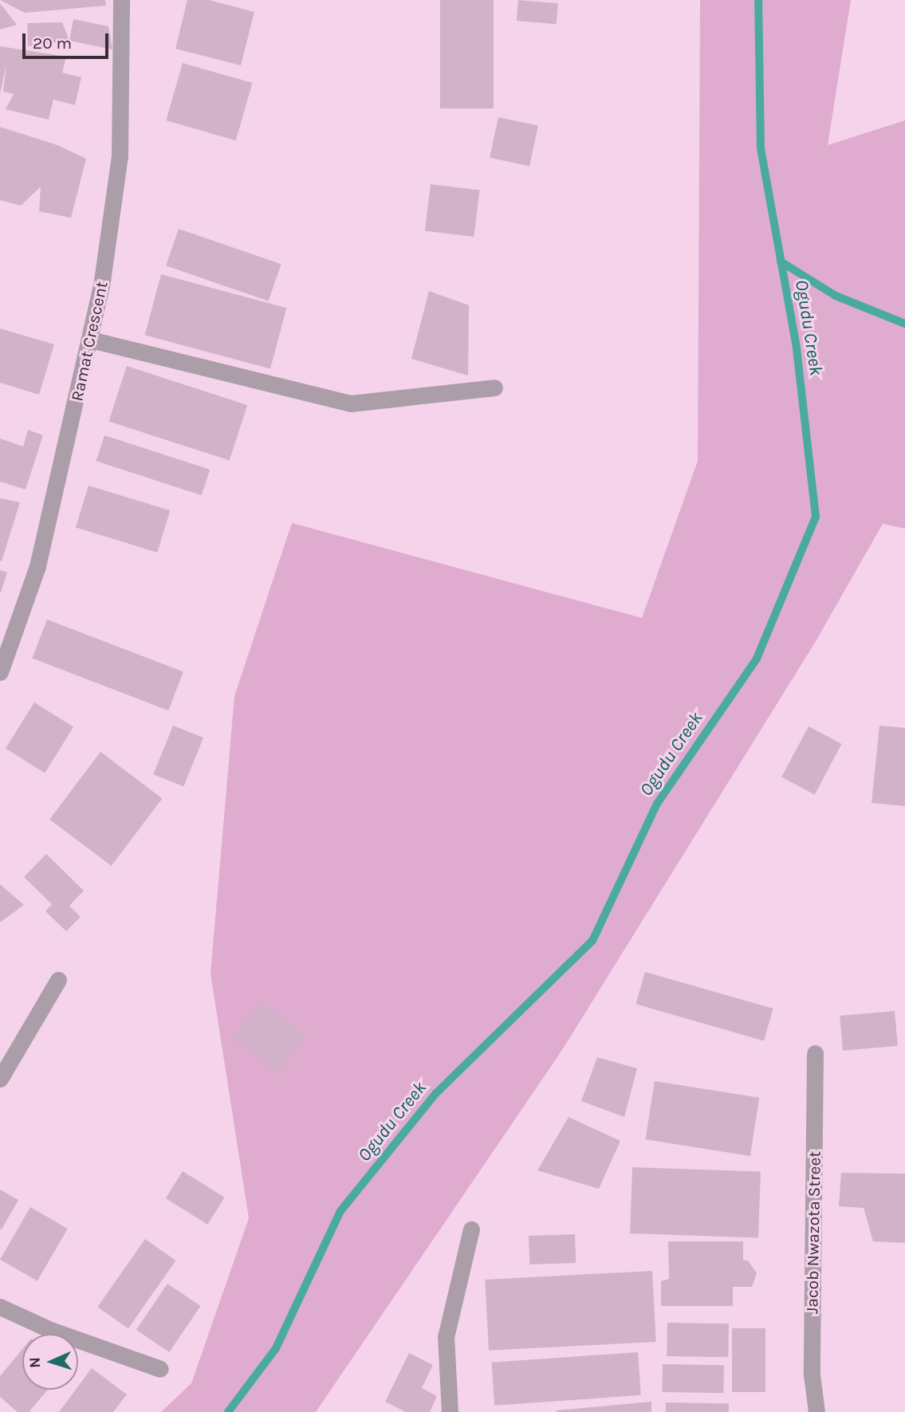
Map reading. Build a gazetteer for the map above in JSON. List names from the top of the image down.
{
  "streets": {
    "street": ["Ramat Crescent", "Jacob Nwazota Street"]
  },
  "water": ["Ogudu Creek"],
  "scale_bar": "20 m",
  "north": "left"
}
